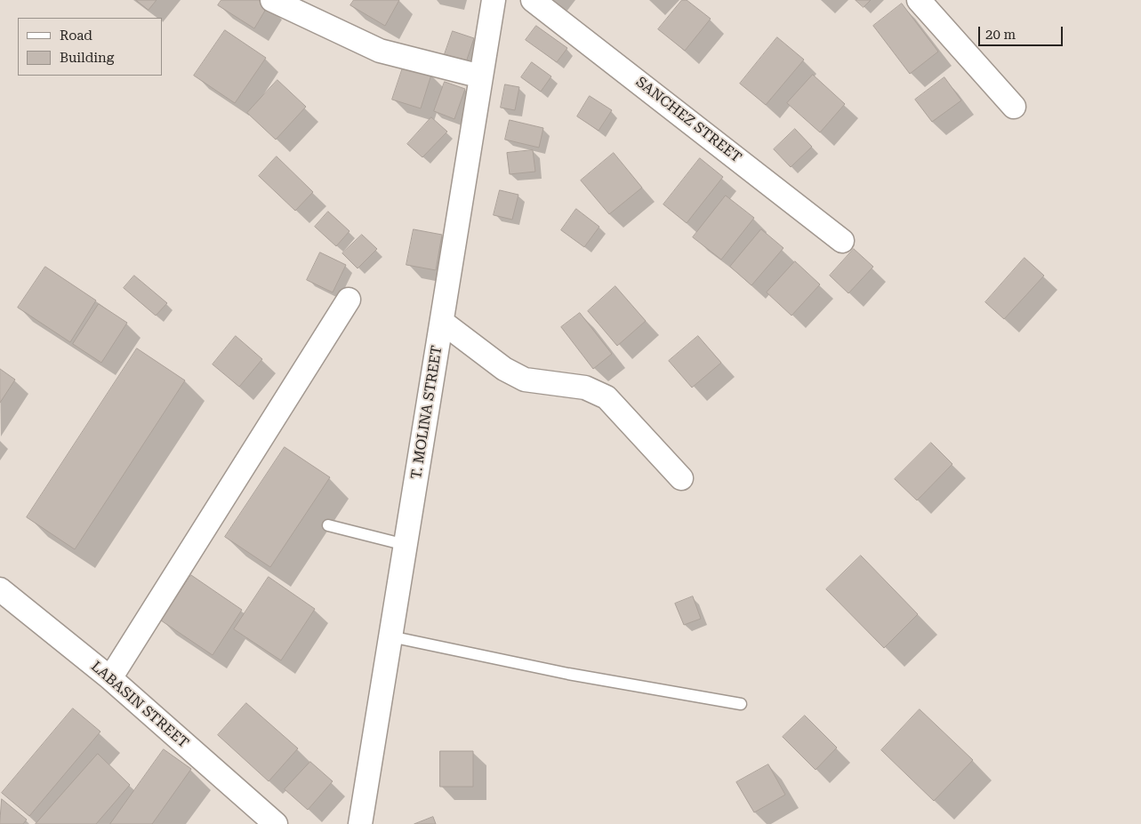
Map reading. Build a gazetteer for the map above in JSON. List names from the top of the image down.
{
  "streets": {
    "street": ["SANCHEZ STREET", "T. MOLINA STREET", "LABASIN STREET"]
  },
  "legend": ["Road", "Building"],
  "scale_bar": "20 m"
}
